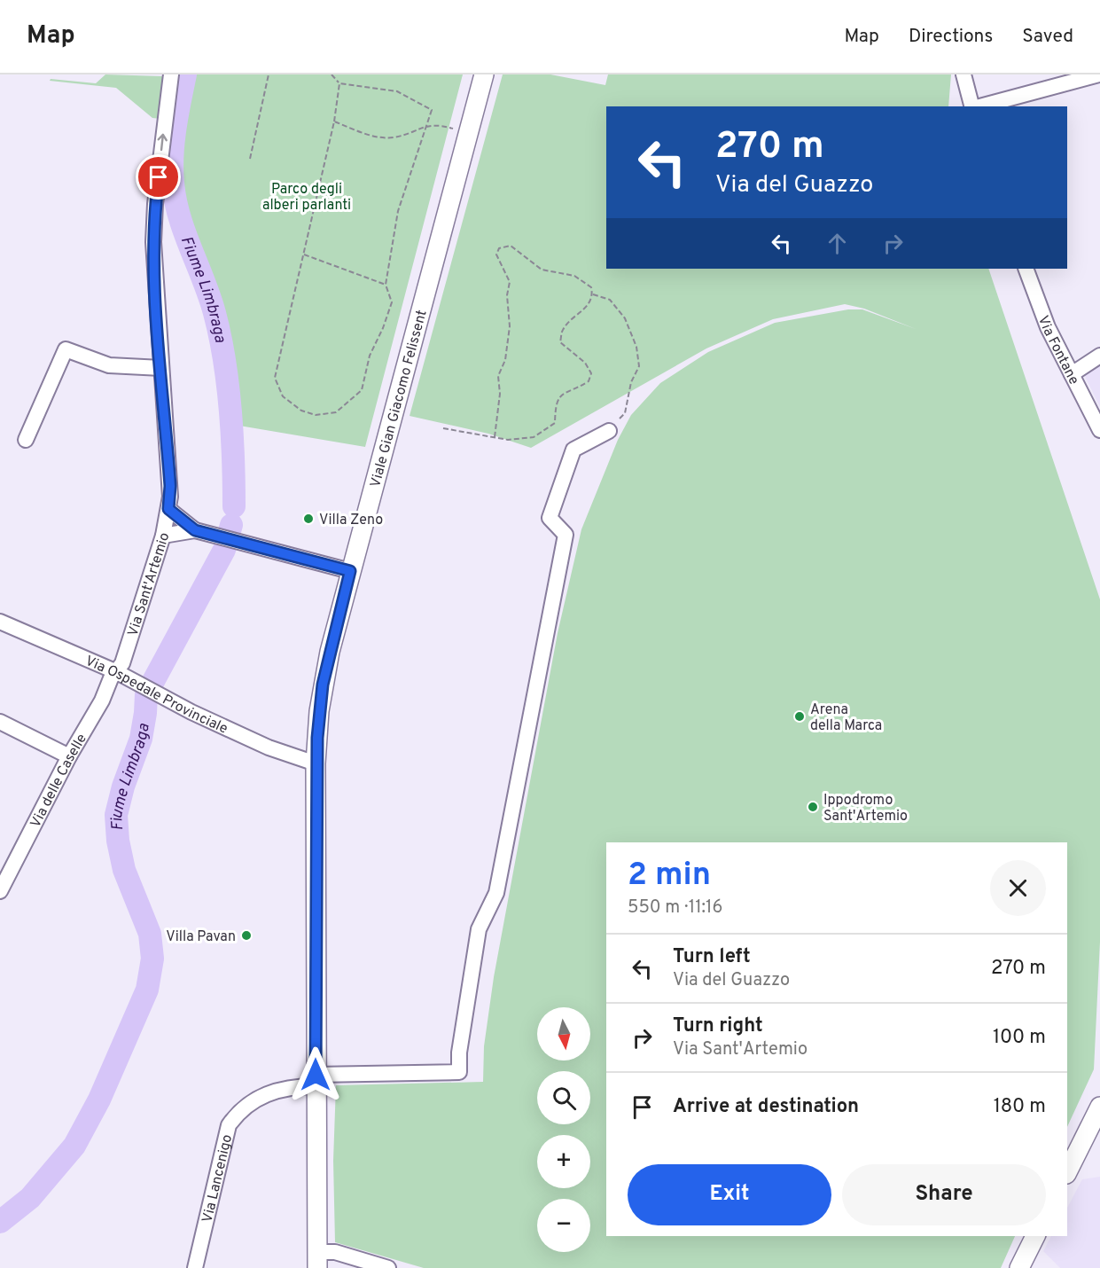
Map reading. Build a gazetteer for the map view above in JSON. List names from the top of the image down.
{
  "streets": {
    "main road": ["Viale Gian Giacomo Felissent"],
    "street": [
      "Via Fontane",
      "Via Sant'Artemio",
      "Via Ospedale Provinciale",
      "Via delle Caselle",
      "Via Lancenigo"
    ]
  },
  "crossings": [
    ["Viale Gian Giacomo Felissent", "Via Ospedale Provinciale"],
    ["Viale Gian Giacomo Felissent", "Via Lancenigo"],
    ["Via Sant'Artemio", "Via Ospedale Provinciale"],
    ["Via Sant'Artemio", "Via delle Caselle"],
    ["Via Ospedale Provinciale", "Via delle Caselle"]
  ],
  "one_way": ["Via Sant'Artemio"],
  "water": ["Fiume Limbraga"],
  "parks": ["Parco degli alberi parlanti"],
  "places": [
    "Villa Zeno",
    "Arena della Marca",
    "Ippodromo Sant'Artemio",
    "Villa Pavan"
  ],
  "north": "bottom",
  "page": {
    "header": "Map",
    "nav": ["Map", "Directions", "Saved"],
    "turn": ["270 m", "Via del Guazzo"],
    "heading": ["2 min", "550 m · 11:16"],
    "list": [
      {
        "name": "Turn left",
        "note": "Via del Guazzo",
        "value": "270 m"
      },
      {
        "name": "Turn right",
        "note": "Via Sant'Artemio",
        "value": "100 m"
      },
      {
        "name": "Arrive at destination",
        "value": "180 m"
      }
    ],
    "map_buttons": ["+", "−"],
    "buttons": ["Exit", "Share"]
  }
}
